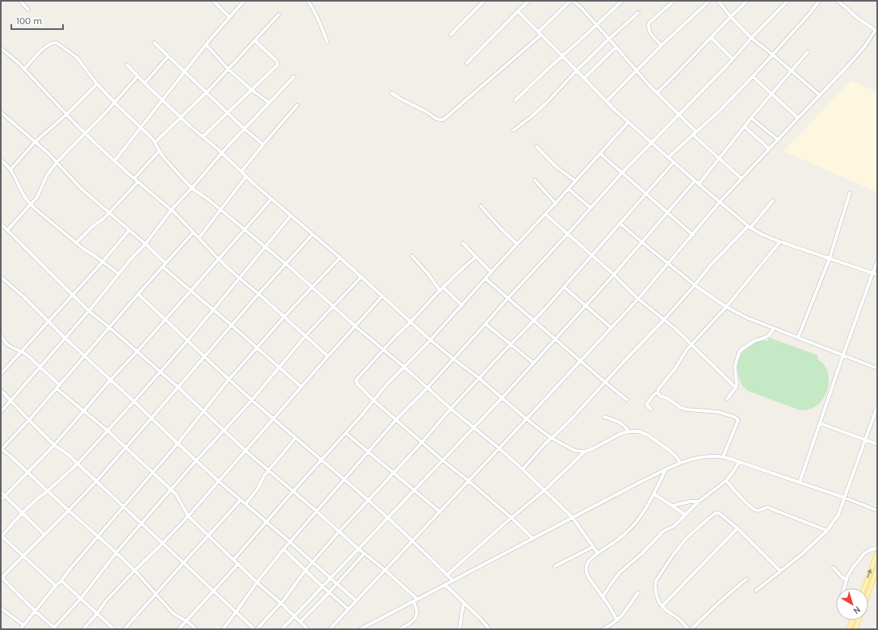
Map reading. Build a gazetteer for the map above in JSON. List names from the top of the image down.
{
  "scale_bar": "100 m",
  "north": "bottom right"
}
